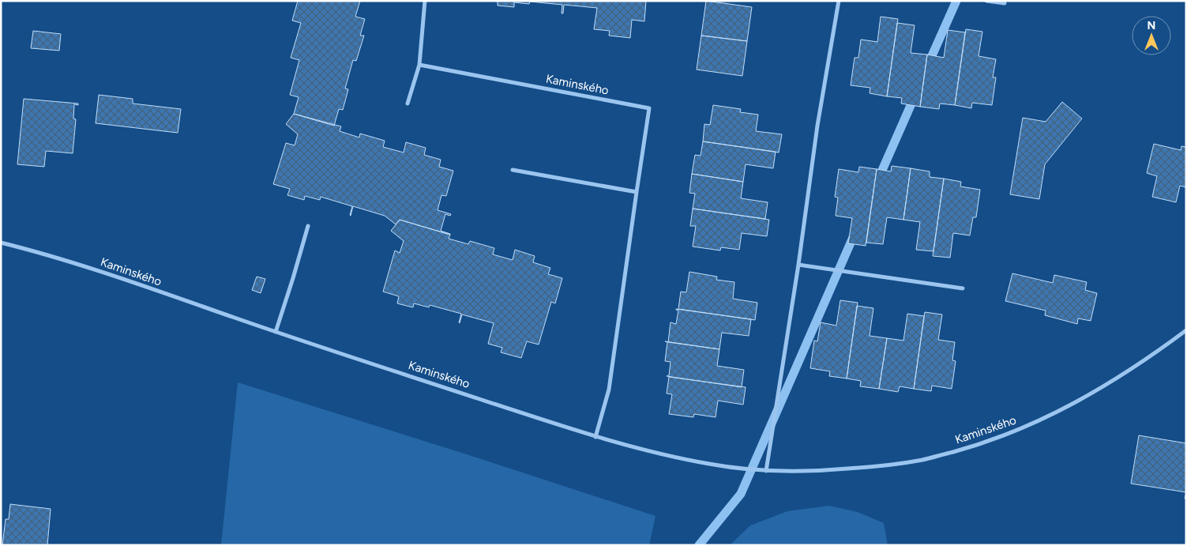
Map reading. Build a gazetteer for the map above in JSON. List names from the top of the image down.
{
  "streets": {
    "street": ["Kaminského"]
  },
  "north": "top"
}
